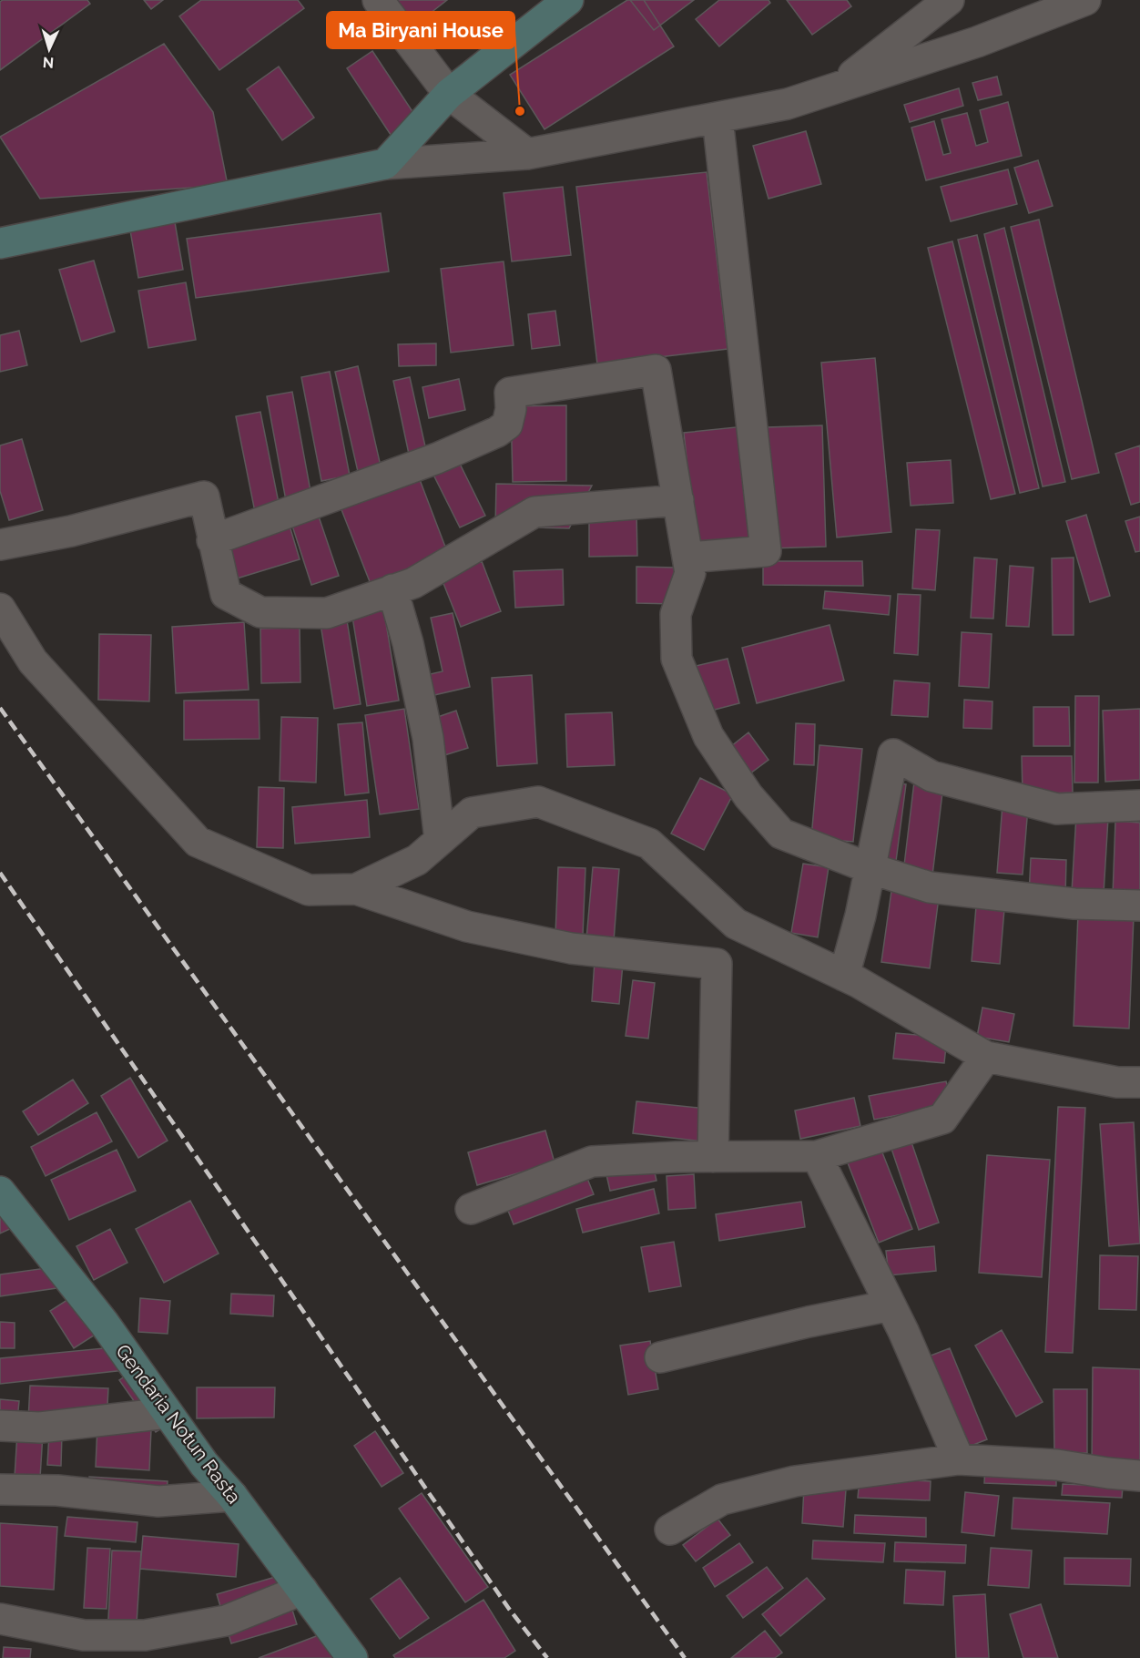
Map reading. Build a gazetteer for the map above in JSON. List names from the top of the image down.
{
  "streets": {
    "main road": ["Gendaria Notun Rasta"]
  },
  "places": ["Ma Biryani House"],
  "north": "bottom"
}
